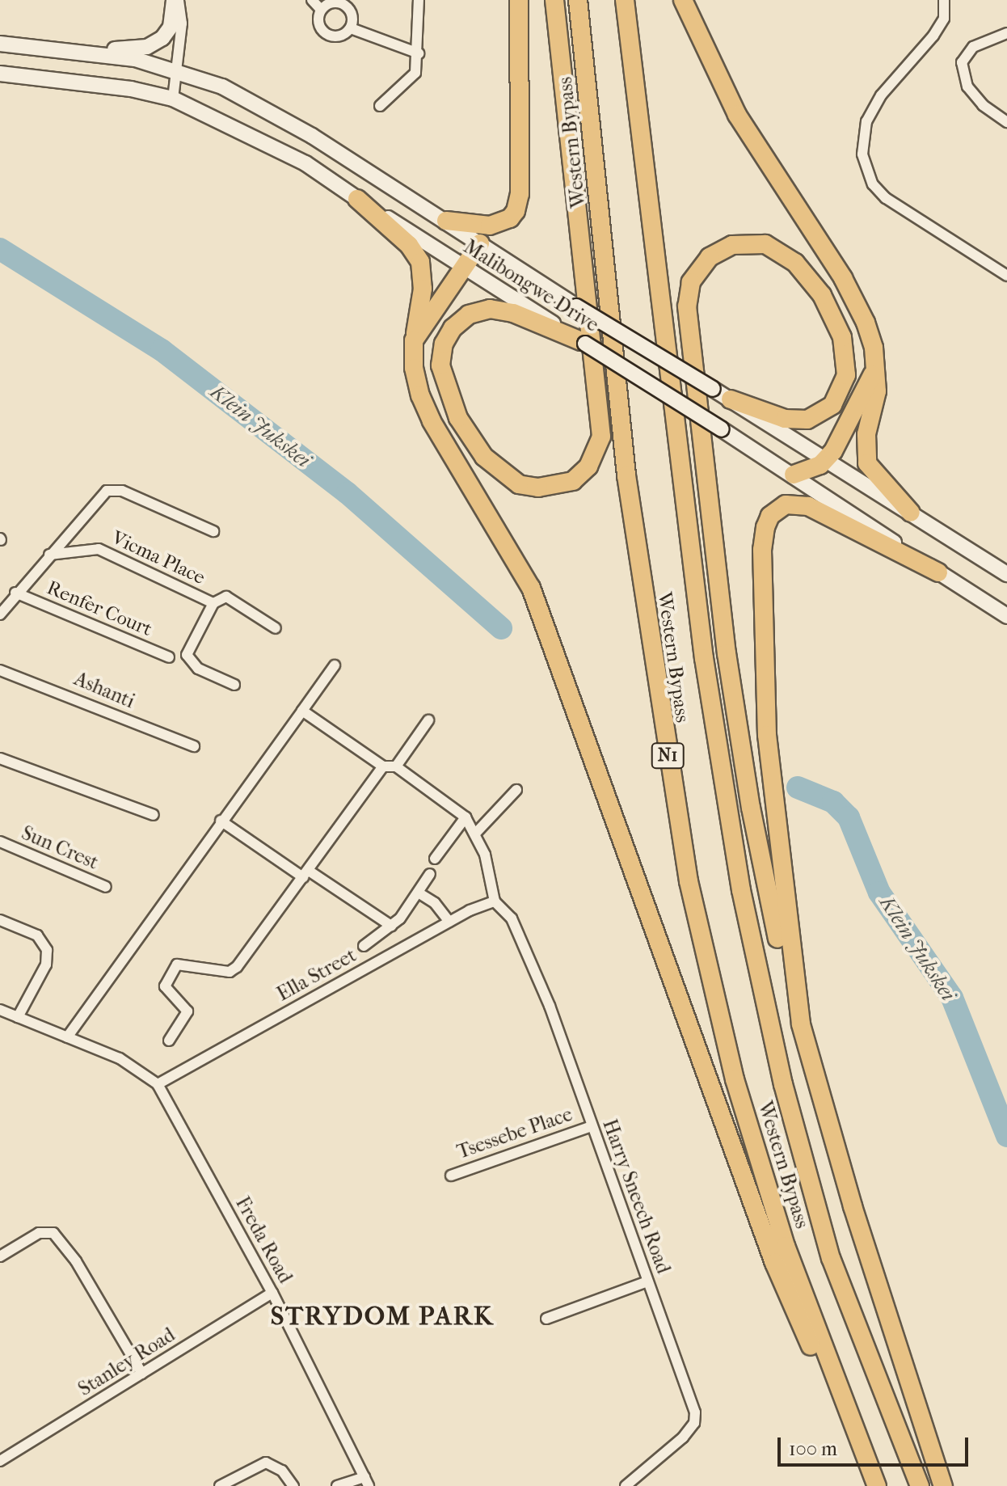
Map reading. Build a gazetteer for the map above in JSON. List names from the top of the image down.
{
  "streets": {
    "highway": ["Western Bypass", "N1"],
    "main road": ["Malibongwe Drive"],
    "street": [
      "Vicma Place",
      "Renfer Court",
      "Ashanti",
      "Sun Crest",
      "Ella Street",
      "Tsessebe Place",
      "Harry Sneech Road",
      "Freda Road",
      "Stanley Road"
    ]
  },
  "crossings": [
    ["Ella Street", "Harry Sneech Road"],
    ["Ella Street", "Freda Road"],
    ["Tsessebe Place", "Harry Sneech Road"],
    ["Freda Road", "Stanley Road"]
  ],
  "districts": ["STRYDOM PARK"],
  "water": ["Klein Jukskei"],
  "scale_bar": "100 m"
}
